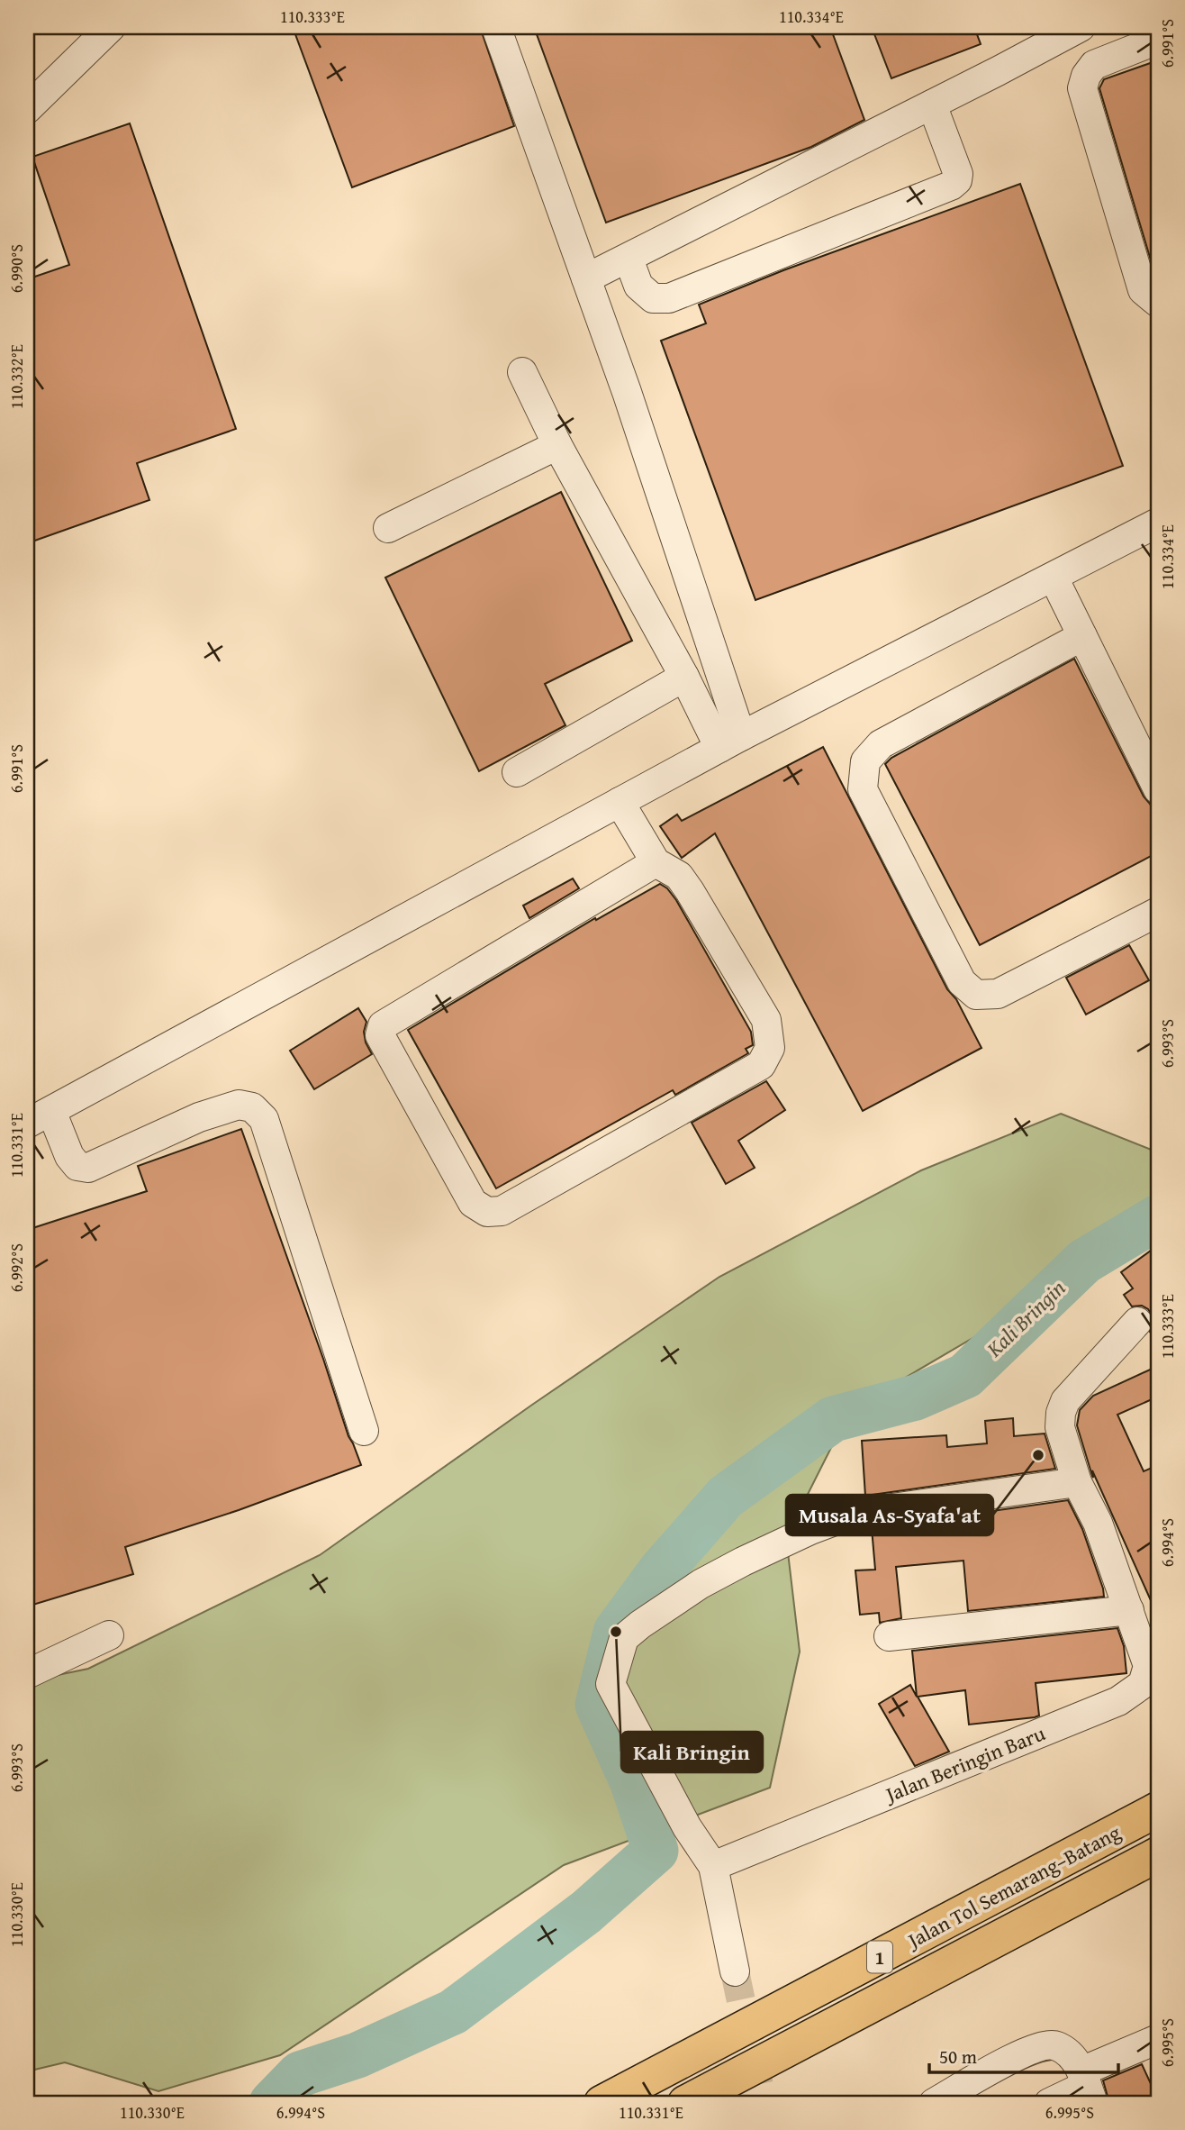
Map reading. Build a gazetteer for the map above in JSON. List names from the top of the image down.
{
  "streets": {
    "highway": ["Jalan Tol Semarang–Batang", "1"],
    "street": ["Jalan Beringin Baru"]
  },
  "water": ["Kali Bringin"],
  "places": ["Musala As-Syafa'at", "Kali Bringin"],
  "scale_bar": "50 m",
  "coordinates": [
    "110.333°E",
    "110.334°E",
    "6.991°S",
    "6.990°S",
    "110.332°E",
    "6.993°S",
    "110.331°E",
    "6.992°S",
    "6.994°S",
    "110.330°E",
    "6.995°S"
  ]
}
